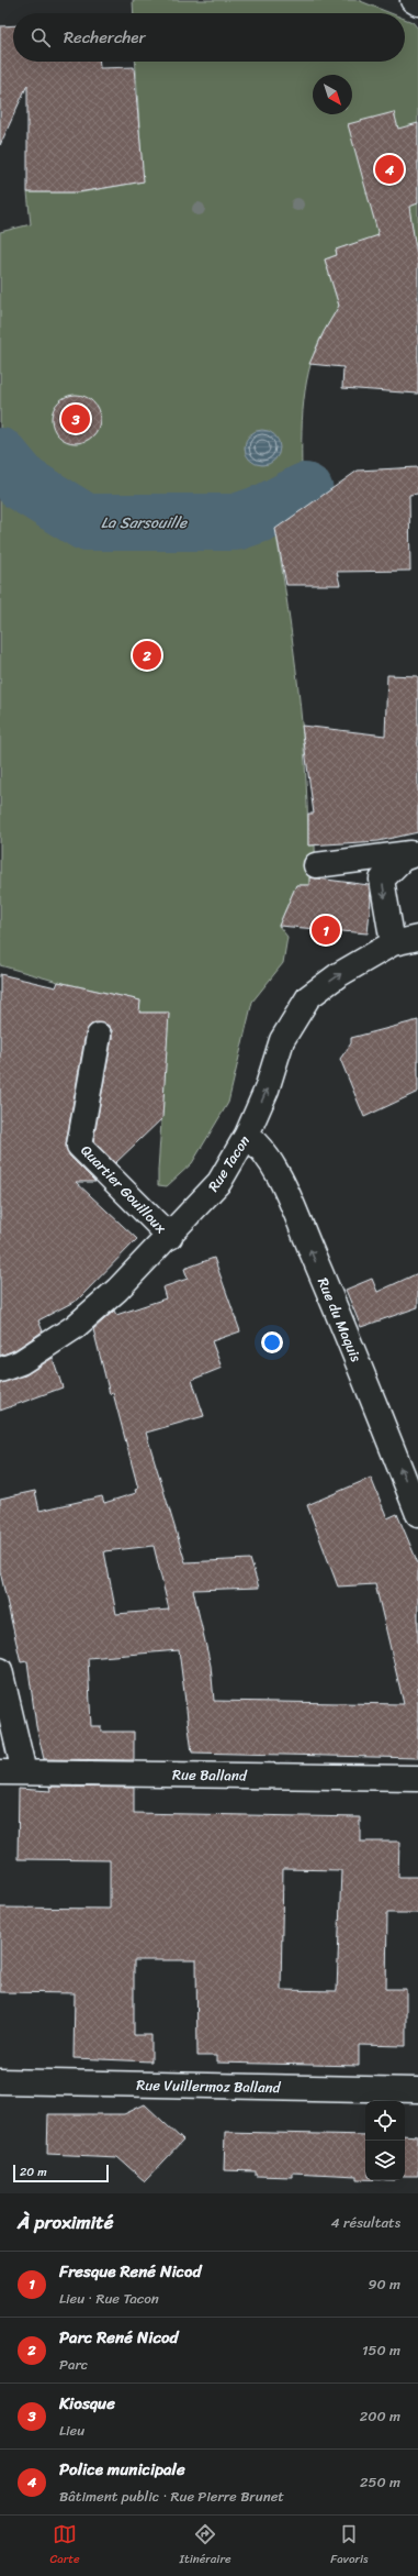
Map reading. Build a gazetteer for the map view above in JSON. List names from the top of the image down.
{
  "streets": {
    "street": [
      "Rue Tacon",
      "Quartier Gouilloux",
      "Rue du Maquis",
      "Rue Balland",
      "Rue Vuillermoz Balland"
    ]
  },
  "crossings": [
    ["Rue Tacon", "Quartier Gouilloux"],
    ["Rue Tacon", "Rue du Maquis"]
  ],
  "one_way": ["Rue Tacon", "Rue du Maquis"],
  "water": ["La Sarsouille"],
  "scale_bar": "20 m",
  "north": "bottom right",
  "page": {
    "search": "Rechercher",
    "pins": [
      "4",
      "3",
      "2",
      "1"
    ],
    "scale": "20 m",
    "heading": ["À proximité", "4 résultats"],
    "list": [
      {
        "mark": "1",
        "name": "Fresque René Nicod",
        "note": "Lieu · Rue Tacon",
        "value": "90 m"
      },
      {
        "mark": "2",
        "name": "Parc René Nicod",
        "note": "Parc",
        "value": "150 m"
      },
      {
        "mark": "3",
        "name": "Kiosque",
        "note": "Lieu",
        "value": "200 m"
      },
      {
        "mark": "4",
        "name": "Police municipale",
        "note": "Bâtiment public · Rue Pierre Brunet",
        "value": "250 m"
      }
    ],
    "nav": ["Carte", "Itinéraire", "Favoris"]
  }
}
